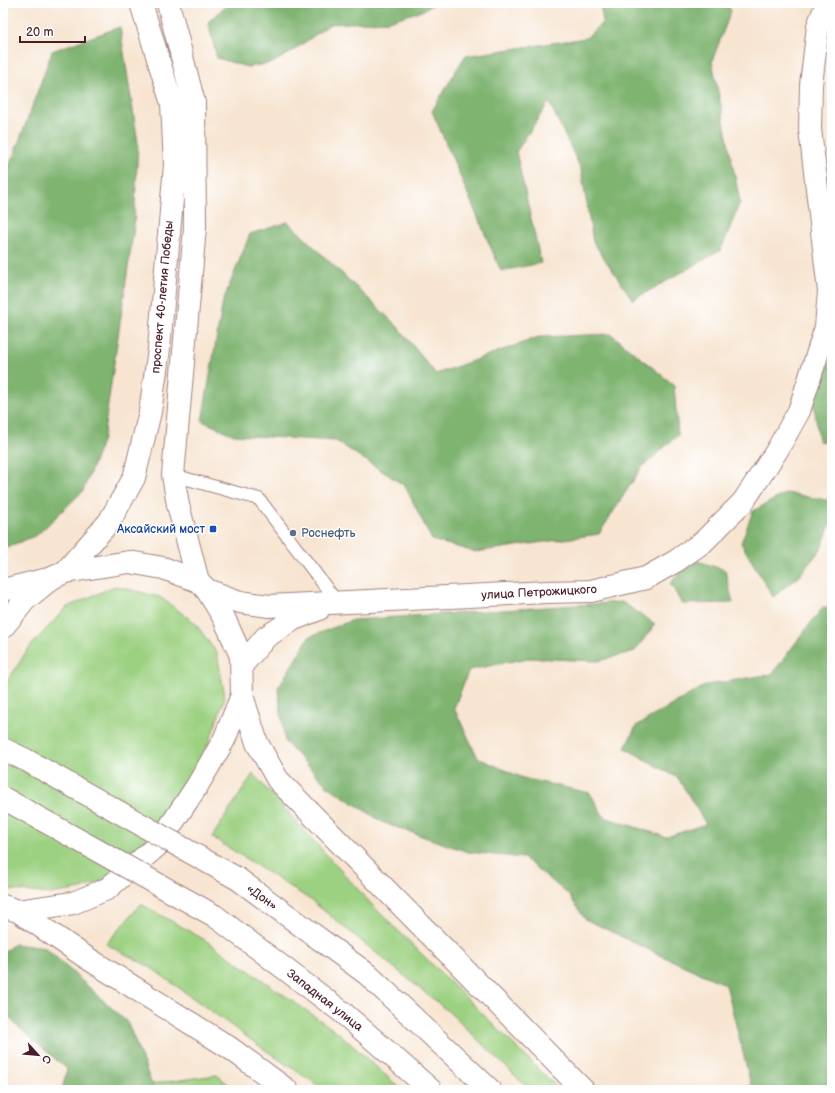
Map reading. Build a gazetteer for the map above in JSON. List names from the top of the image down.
{
  "streets": {
    "main road": [
      "проспект 40-летия Победы",
      "улица Петрожицкого",
      "«Дон»",
      "Западная улица"
    ]
  },
  "crossings": [
    ["проспект 40-летия Победы", "улица Петрожицкого"]
  ],
  "places": {
    "transit": ["Аксайский мост"],
    "other": ["Роснефть"]
  },
  "scale_bar": "20 m",
  "north": "bottom right"
}
